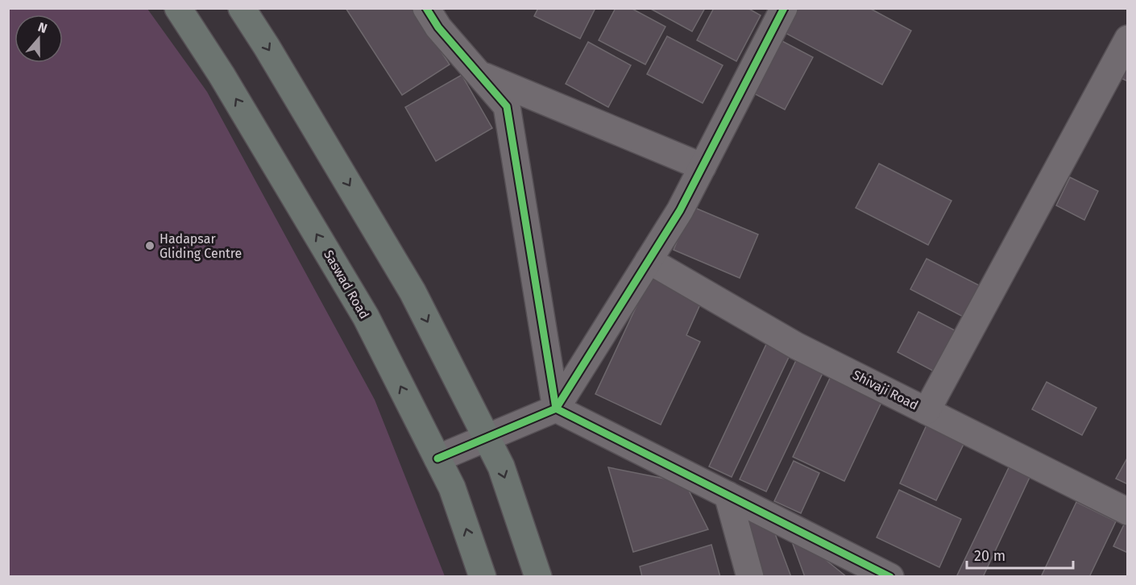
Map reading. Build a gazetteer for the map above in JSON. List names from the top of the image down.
{
  "streets": {
    "highway": ["Saswad Road"],
    "street": ["Shivaji Road"]
  },
  "places": ["Hadapsar Gliding Centre"],
  "scale_bar": "20 m",
  "north": "top"
}
